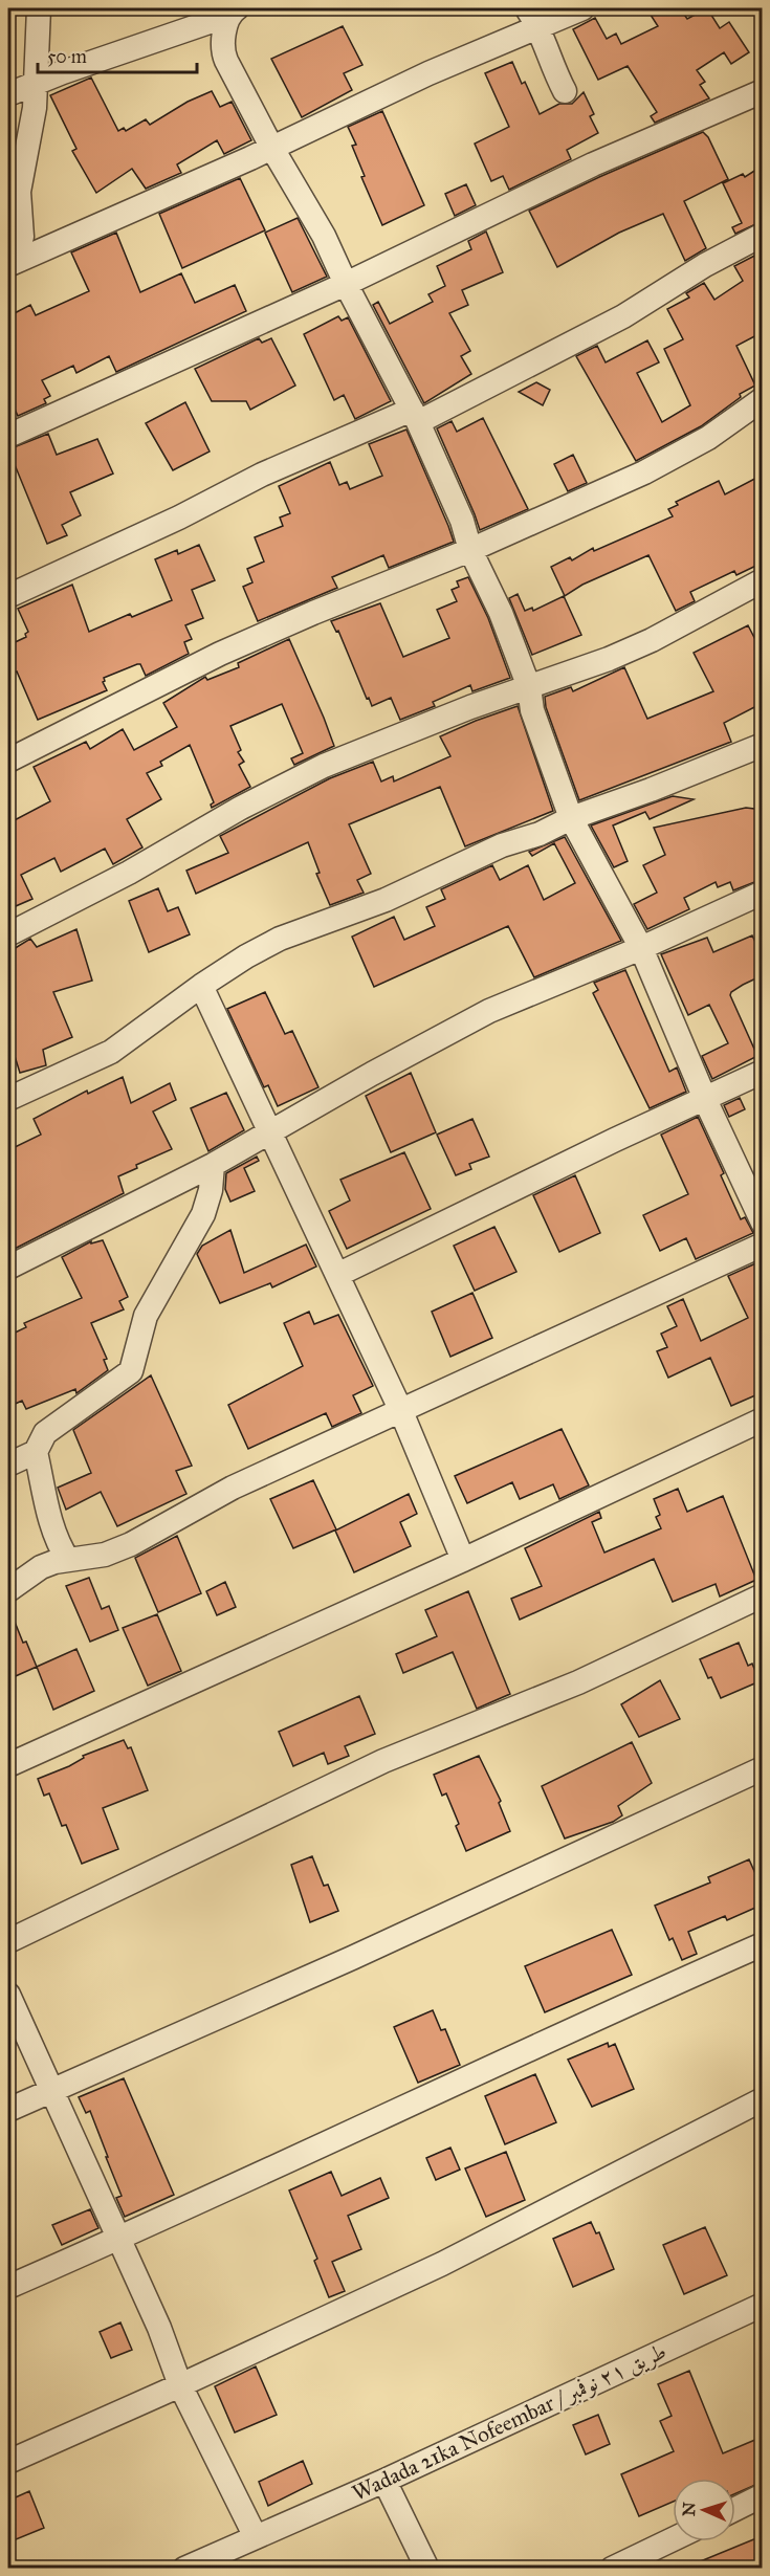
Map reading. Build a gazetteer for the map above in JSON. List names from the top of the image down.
{
  "streets": {
    "street": ["Wadada 21ka Nofeembar / طريق ٢١ نوفمبر"]
  },
  "scale_bar": "50 m",
  "north": "left"
}
